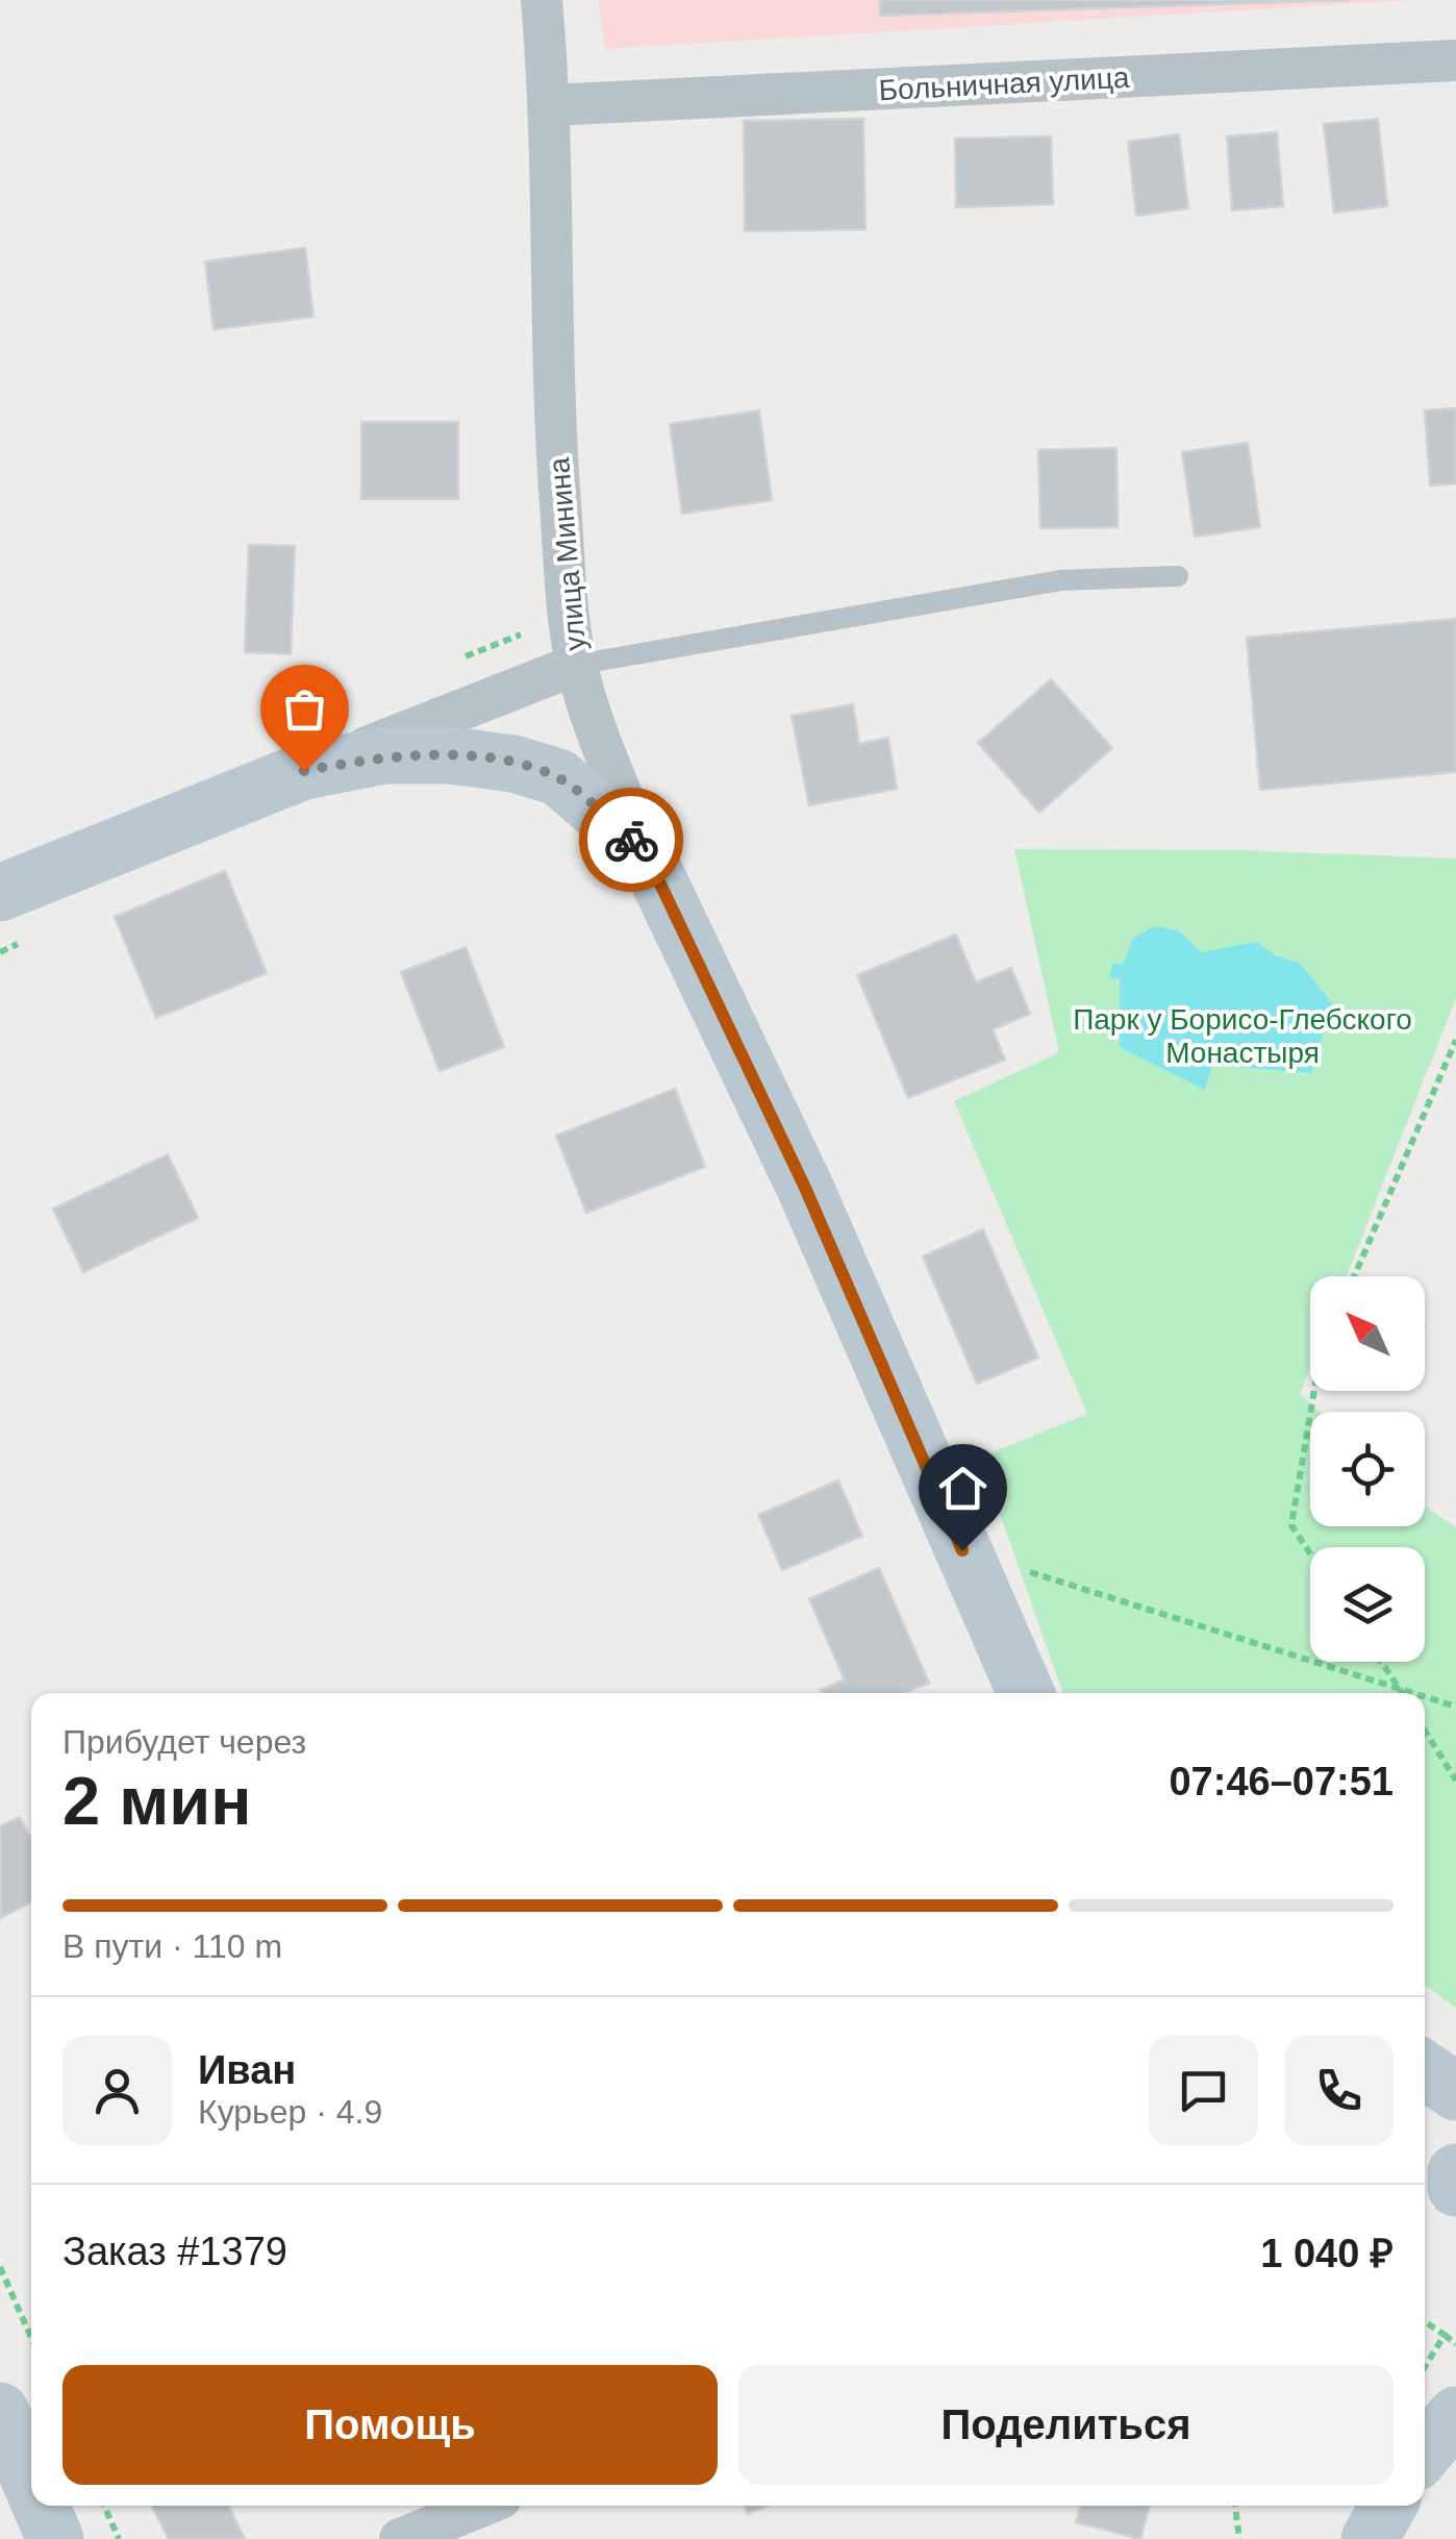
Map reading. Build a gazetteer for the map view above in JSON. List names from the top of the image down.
{
  "streets": {
    "main road": ["улица Минина"],
    "street": ["Больничная улица"]
  },
  "crossings": [
    ["Больничная улица", "улица Минина"]
  ],
  "parks": ["Парк у Борисо-Глебского Монастыря"],
  "north": "top left",
  "page": {
    "heading": ["2 мин", "Прибудет через", "07:46–07:51"],
    "panel": [
      "Иван",
      "Курьер · 4.9",
      "Заказ #1379",
      "1 040 ₽"
    ],
    "bar": "В пути · 110 m",
    "buttons": ["Помощь", "Поделиться"]
  }
}
